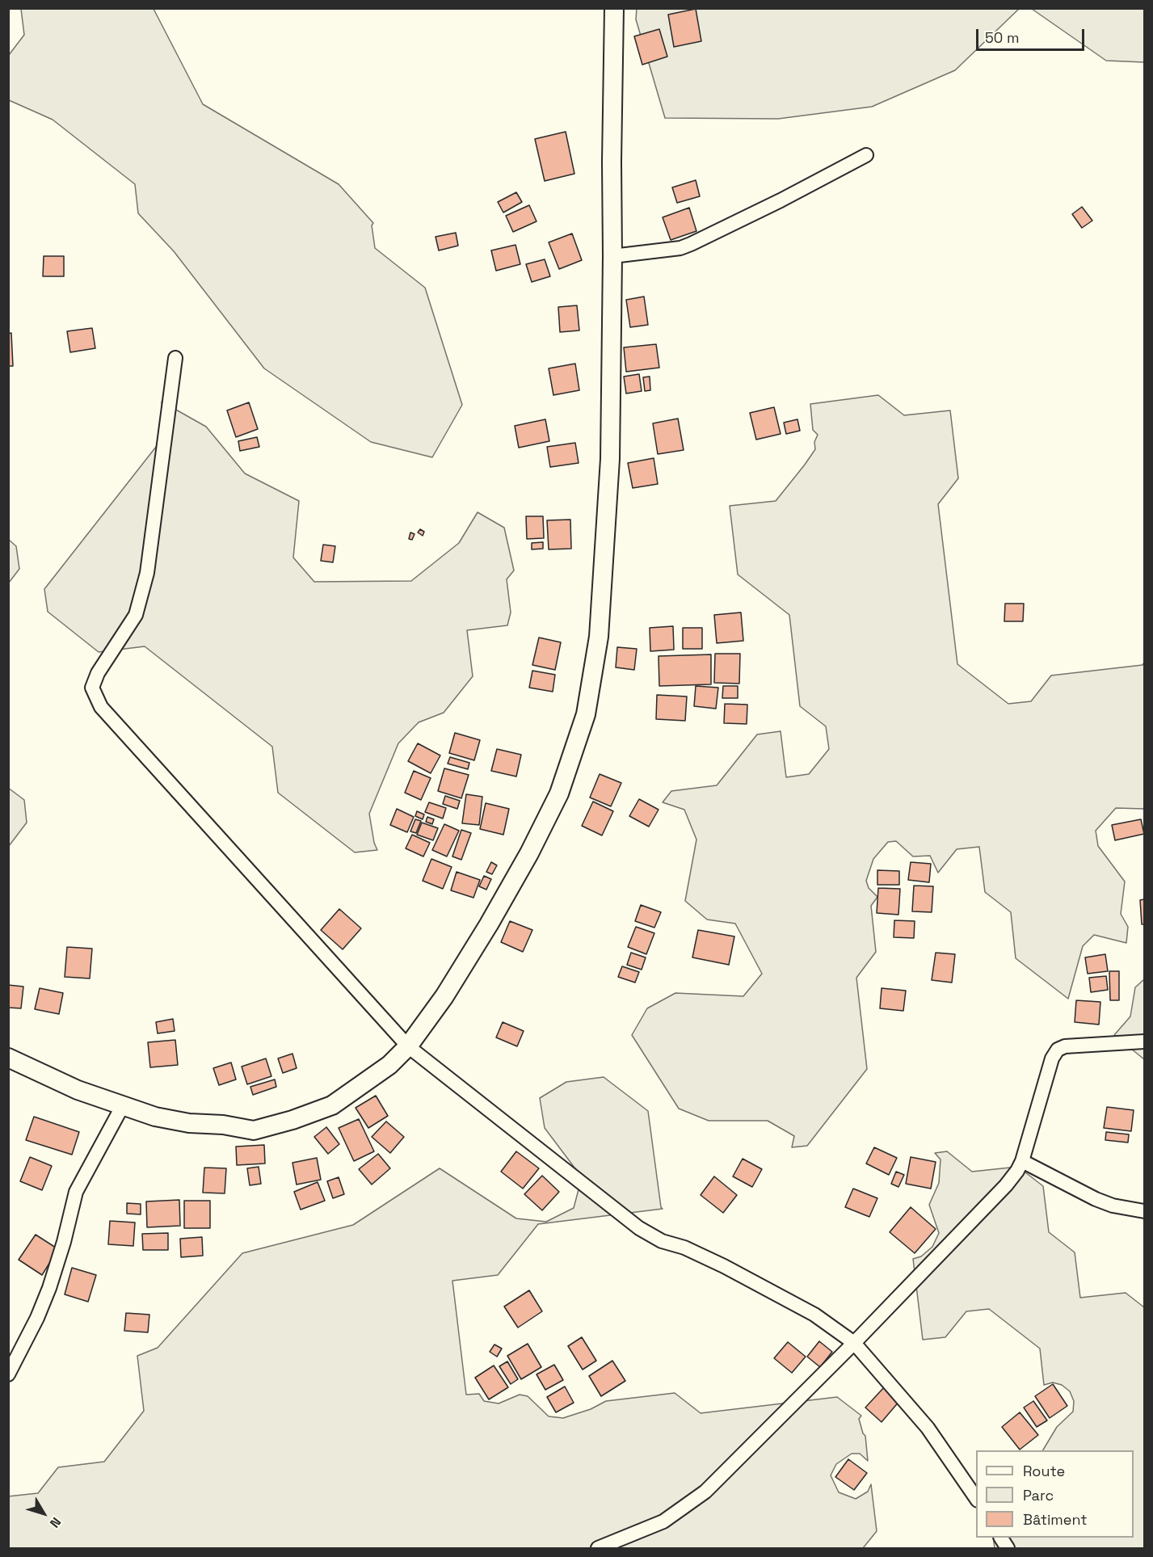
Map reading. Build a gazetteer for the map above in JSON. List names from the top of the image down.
{
  "legend": ["Route", "Parc", "Bâtiment"],
  "scale_bar": "50 m",
  "north": "bottom right"
}
